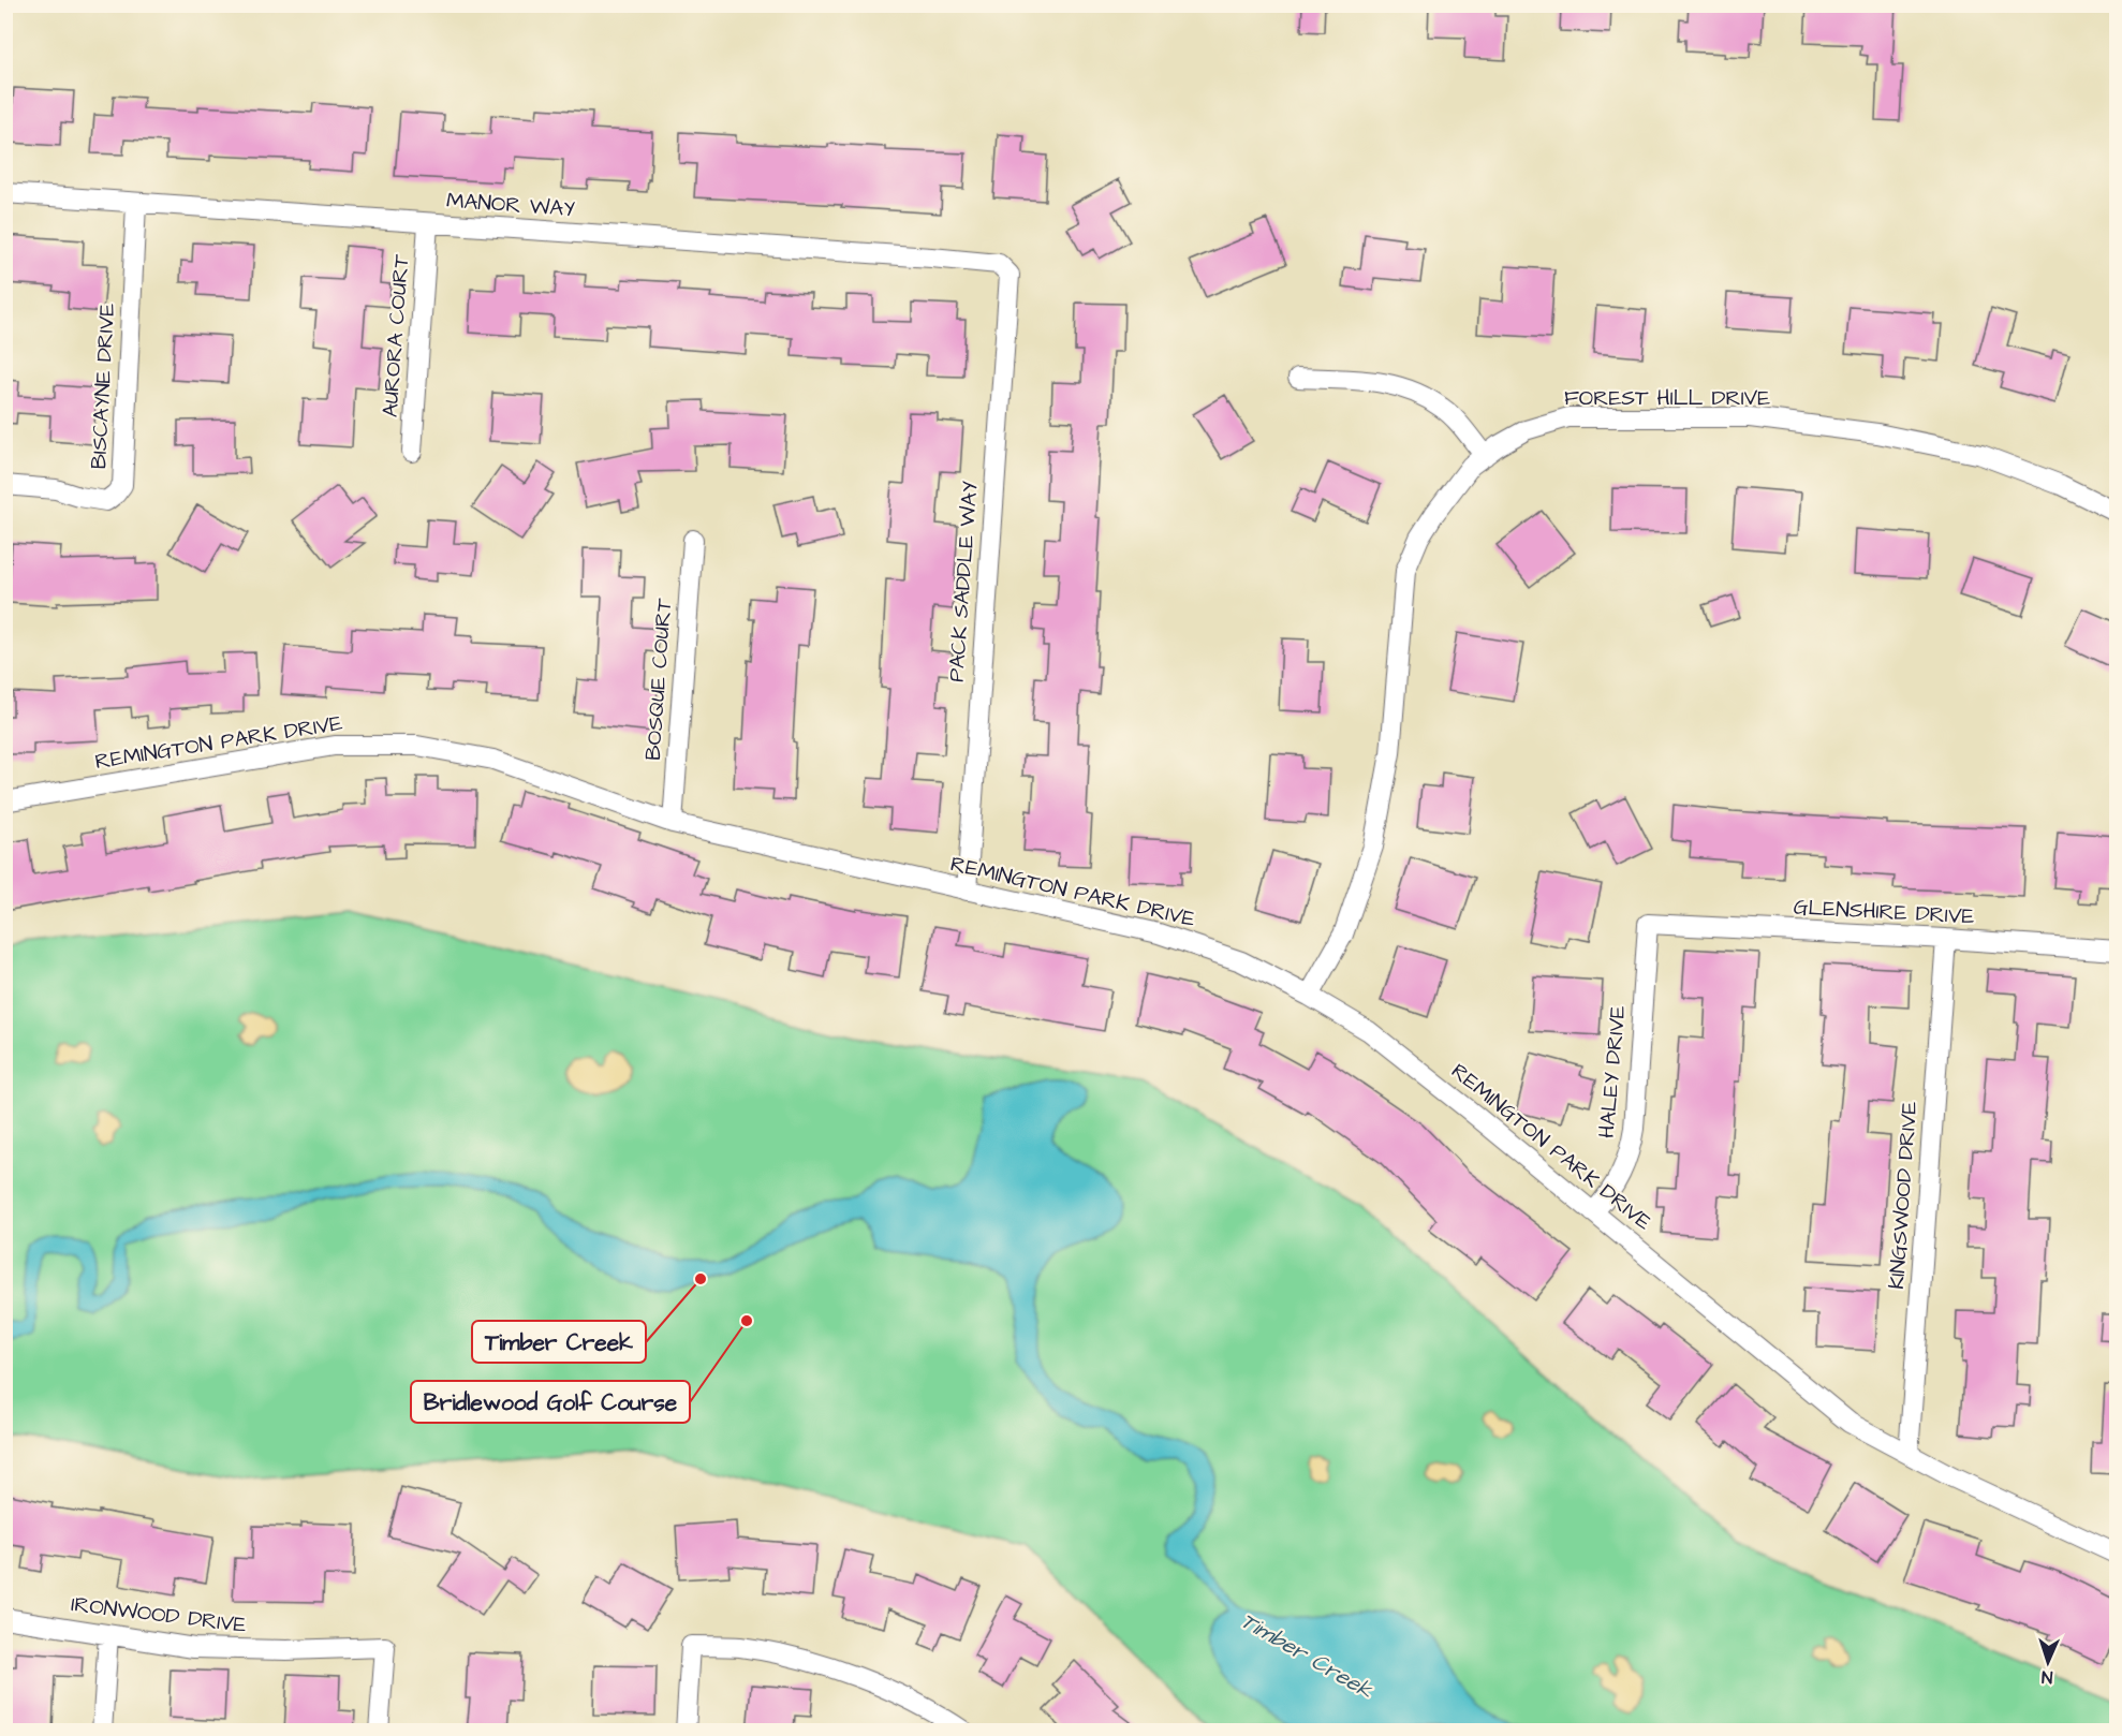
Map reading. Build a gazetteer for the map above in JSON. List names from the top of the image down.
{
  "streets": {
    "street": [
      "MANOR WAY",
      "AURORA COURT",
      "BISCAYNE DRIVE",
      "FOREST HILL DRIVE",
      "PACK SADDLE WAY",
      "BOSQUE COURT",
      "REMINGTON PARK DRIVE",
      "GLENSHIRE DRIVE",
      "HALEY DRIVE",
      "KINGSWOOD DRIVE",
      "IRONWOOD DRIVE"
    ]
  },
  "crossings": [
    ["MANOR WAY", "AURORA COURT"],
    ["MANOR WAY", "BISCAYNE DRIVE"],
    ["MANOR WAY", "PACK SADDLE WAY"],
    ["FOREST HILL DRIVE", "REMINGTON PARK DRIVE"],
    ["PACK SADDLE WAY", "REMINGTON PARK DRIVE"],
    ["BOSQUE COURT", "REMINGTON PARK DRIVE"],
    ["REMINGTON PARK DRIVE", "HALEY DRIVE"],
    ["REMINGTON PARK DRIVE", "KINGSWOOD DRIVE"],
    ["GLENSHIRE DRIVE", "HALEY DRIVE"],
    ["GLENSHIRE DRIVE", "KINGSWOOD DRIVE"]
  ],
  "water": ["Timber Creek"],
  "places": ["Timber Creek", "Bridlewood Golf Course"],
  "north": "bottom"
}
